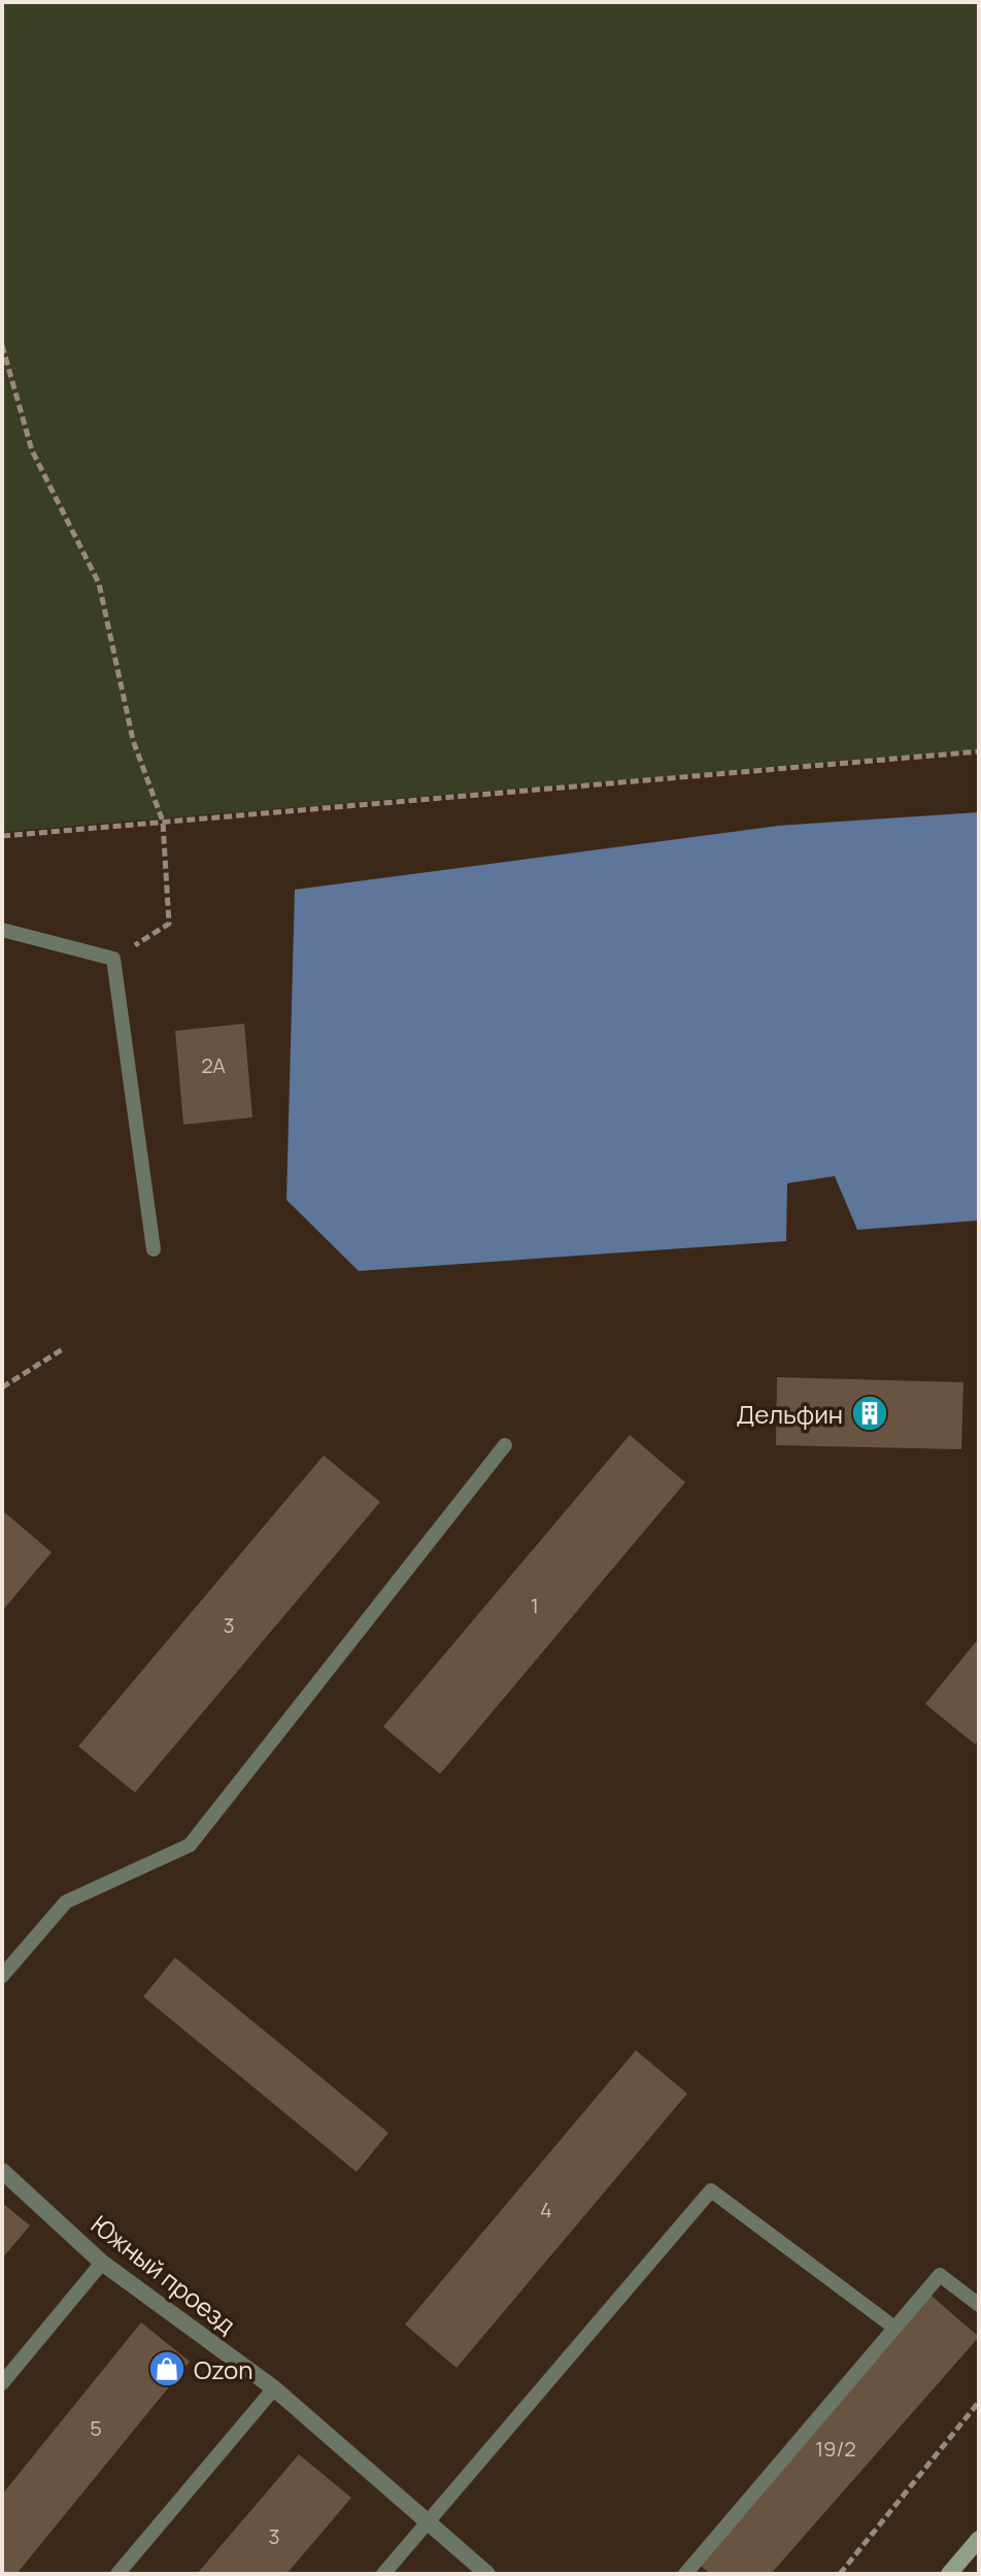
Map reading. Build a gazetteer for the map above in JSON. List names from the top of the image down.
{
  "streets": {
    "street": ["Южный проезд"]
  },
  "places": {
    "building": ["Дельфин"],
    "shop": ["Ozon"]
  },
  "house_numbers": [
    "2А",
    "1",
    "3",
    "4",
    "5",
    "19/2",
    "3"
  ]
}
